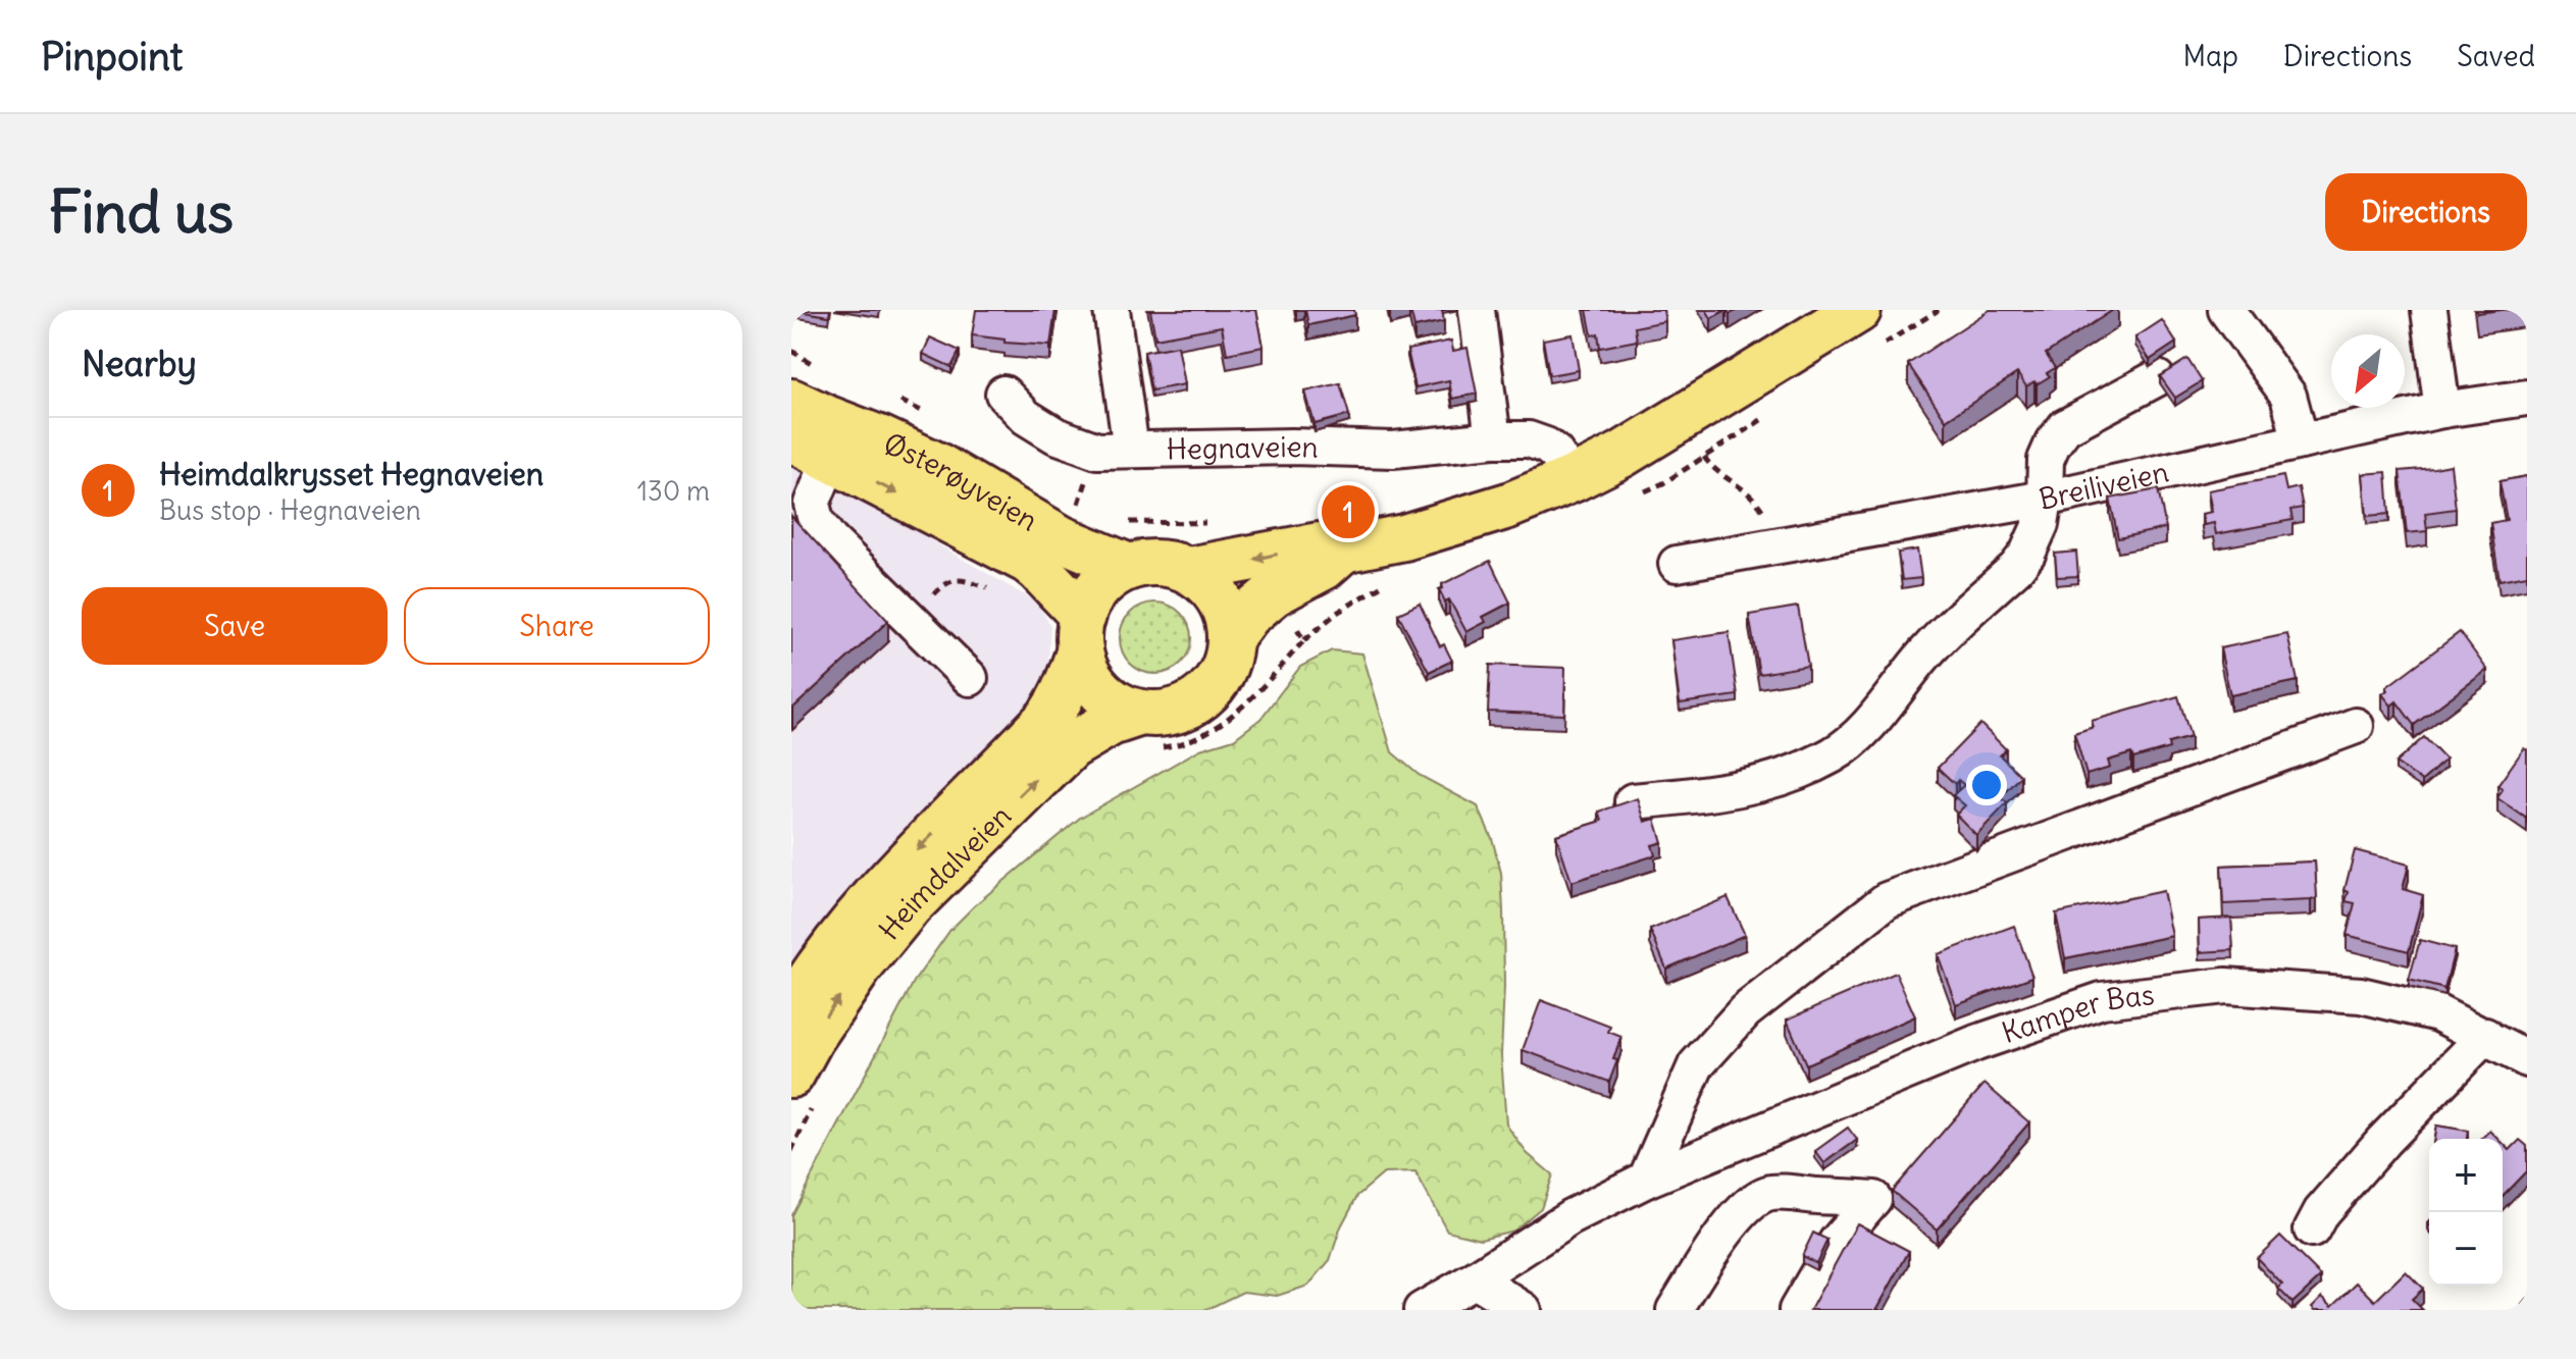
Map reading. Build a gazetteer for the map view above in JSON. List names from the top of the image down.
{
  "streets": {
    "main road": ["Østerøyveien", "Heimdalveien"],
    "street": ["Hegnaveien", "Breiliveien", "Kamper Bas"]
  },
  "crossings": [
    ["Østerøyveien", "Heimdalveien"]
  ],
  "north": "bottom left",
  "page": {
    "header": "Pinpoint",
    "nav": ["Map", "Directions", "Saved"],
    "buttons": [
      "Directions",
      ["Save", "Share"]
    ],
    "title": "Find us",
    "heading": "Nearby",
    "list": [
      {
        "mark": "1",
        "name": "Heimdalkrysset Hegnaveien",
        "note": "Bus stop · Hegnaveien",
        "value": "130 m"
      }
    ],
    "pins": "1",
    "map_buttons": ["+", "−"]
  }
}
